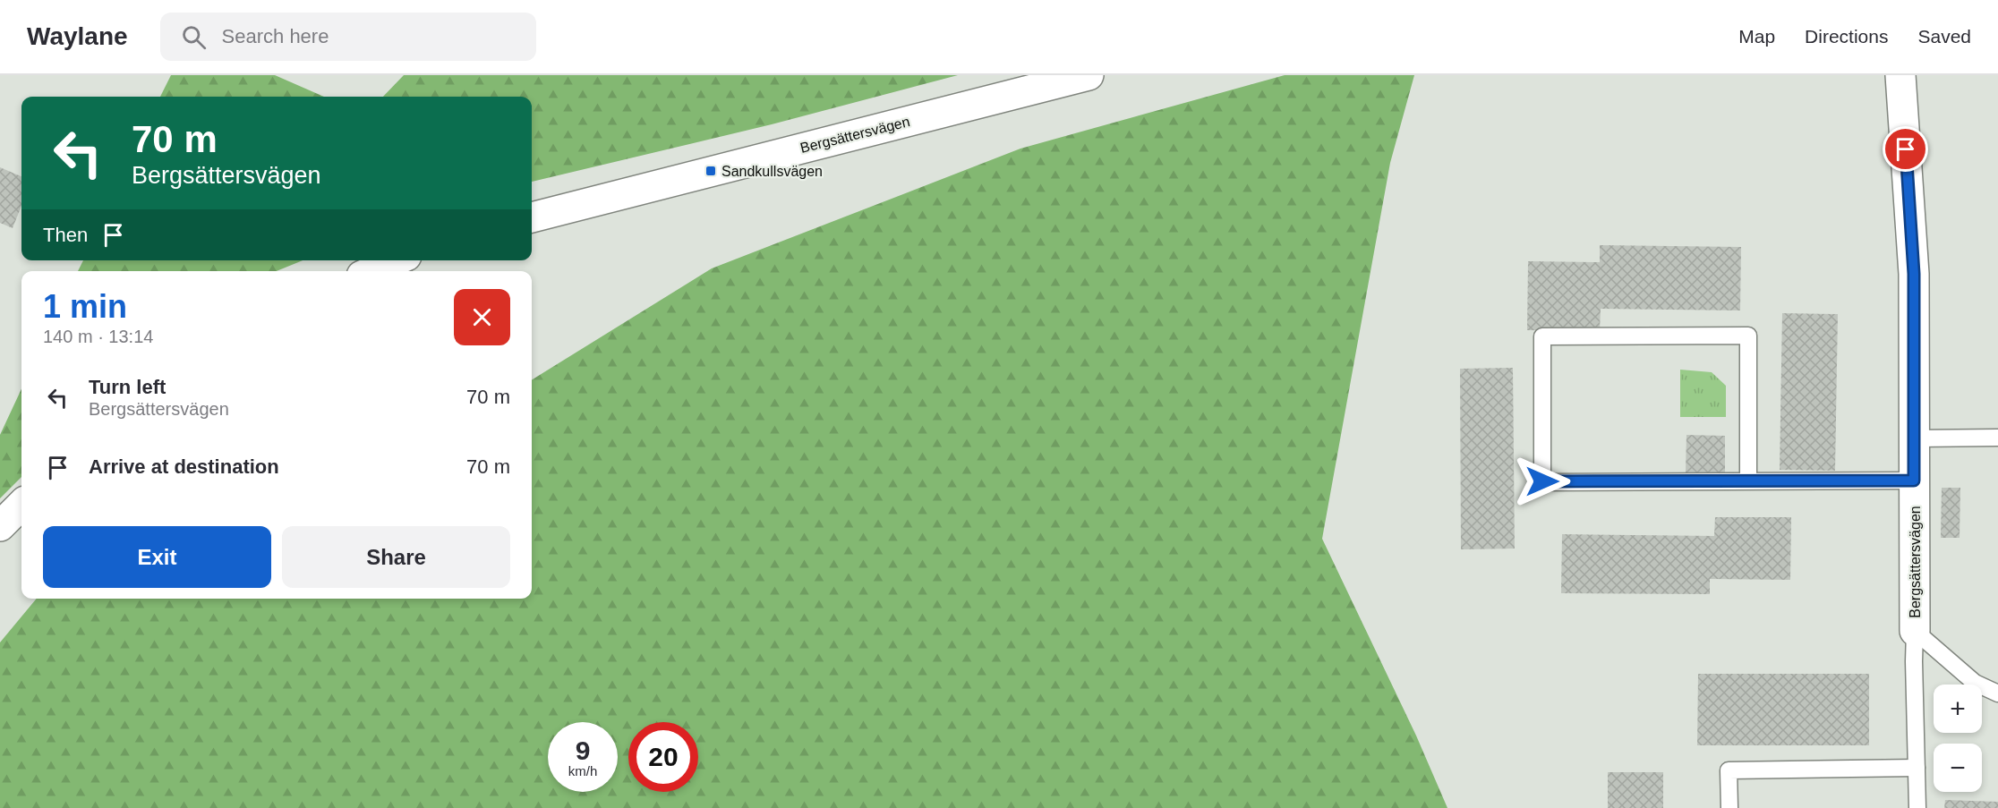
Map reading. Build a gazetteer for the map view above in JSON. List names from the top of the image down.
{
  "streets": {
    "street": ["Bergsättersvägen"]
  },
  "places": {
    "transit": ["Sandkullsvägen"]
  },
  "page": {
    "header": "Waylane",
    "search": "Search here",
    "nav": ["Map", "Directions", "Saved"],
    "turn": ["70 m", "Bergsättersvägen"],
    "then": "Then",
    "heading": ["1 min", "140 m · 13:14"],
    "list": [
      {
        "name": "Turn left",
        "note": "Bergsättersvägen",
        "value": "70 m"
      },
      {
        "name": "Arrive at destination",
        "value": "70 m"
      }
    ],
    "buttons": ["Exit", "Share"],
    "map_buttons": ["+", "−"],
    "speed": "9 km/h",
    "limit": "20"
  }
}
